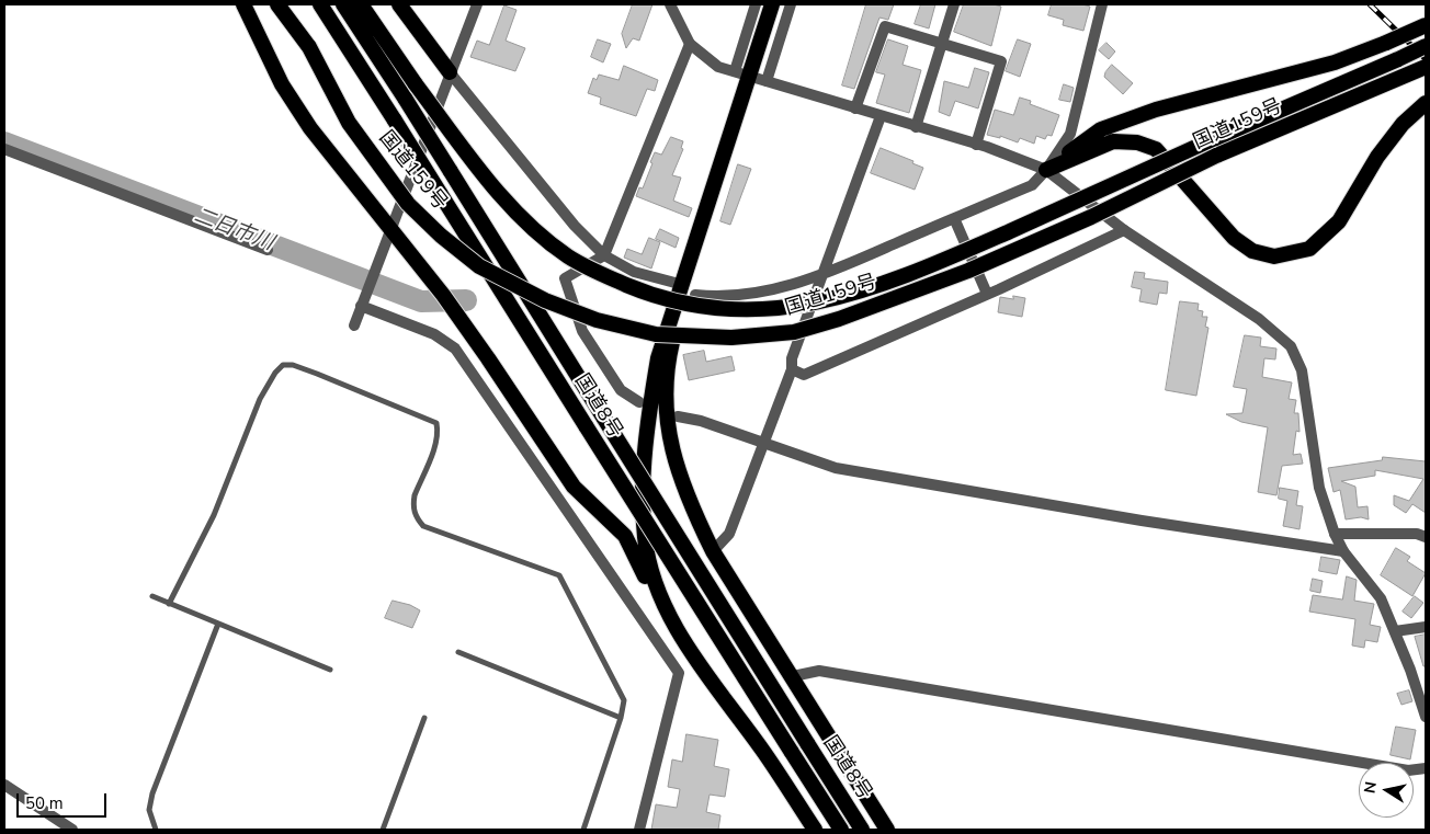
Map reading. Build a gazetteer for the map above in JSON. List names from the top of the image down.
{
  "streets": {
    "highway": ["国道159号", "国道8号"]
  },
  "water": ["二日市川"],
  "scale_bar": "50 m",
  "north": "left"
}
